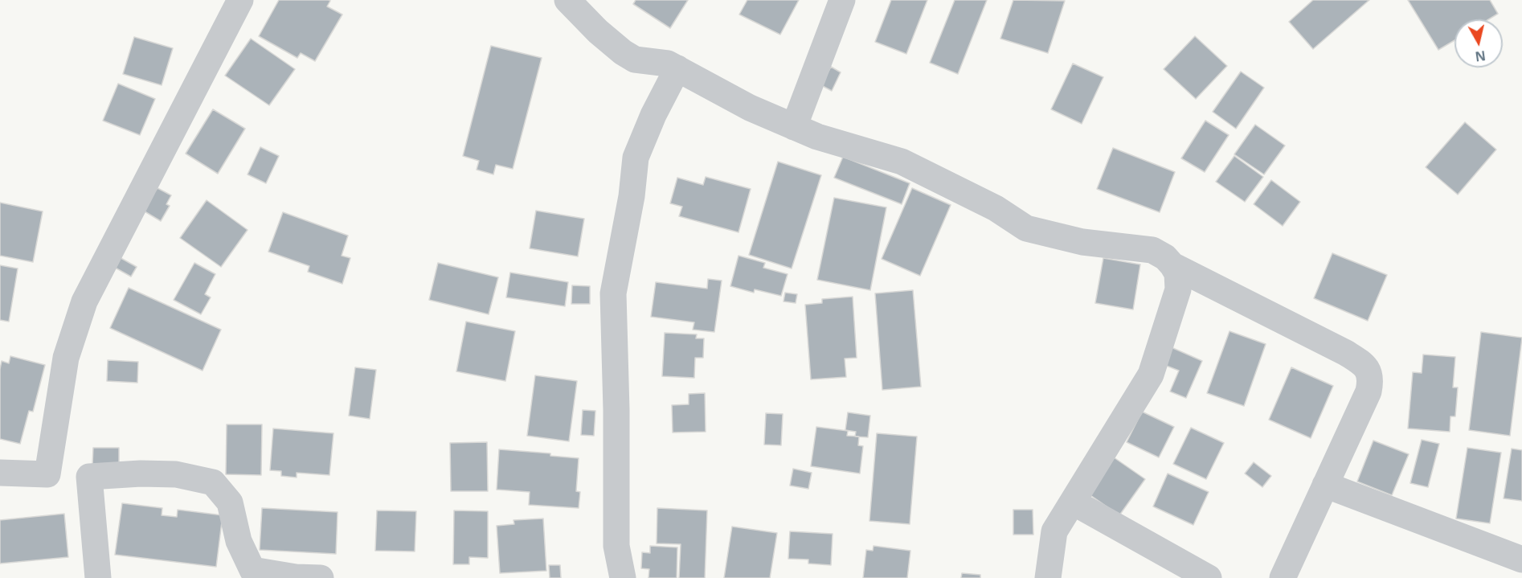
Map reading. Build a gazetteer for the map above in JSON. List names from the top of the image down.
{
  "north": "bottom"
}
